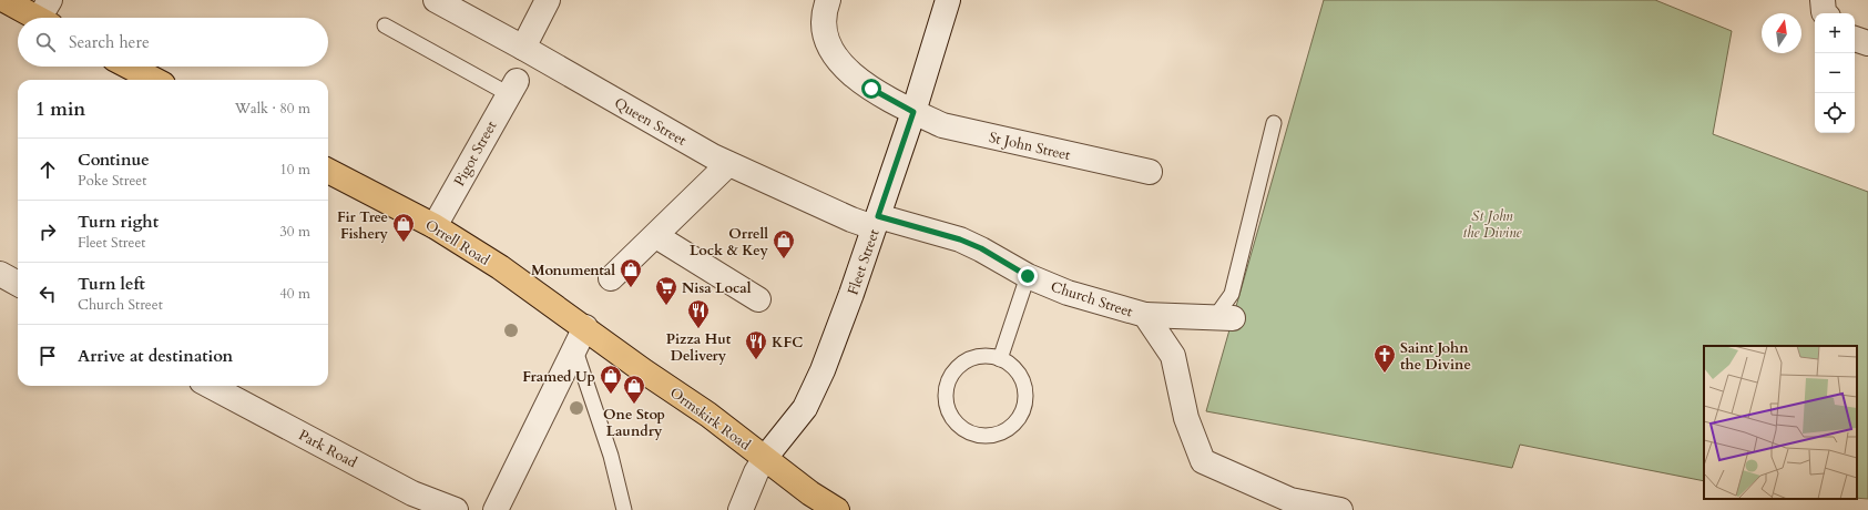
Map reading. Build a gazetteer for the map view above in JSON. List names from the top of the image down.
{
  "streets": {
    "highway": ["Orrell Road", "Ormskirk Road"],
    "street": [
      "Queen Street",
      "St John Street",
      "Pigot Street",
      "Fleet Street",
      "Church Street",
      "Park Road"
    ]
  },
  "crossings": [
    ["Queen Street", "Fleet Street"],
    ["Queen Street", "Church Street"],
    ["St John Street", "Fleet Street"],
    ["Pigot Street", "Orrell Road"],
    ["Orrell Road", "Ormskirk Road"],
    ["Fleet Street", "Church Street"],
    ["Fleet Street", "Ormskirk Road"]
  ],
  "parks": ["St John the Divine"],
  "places": {
    "shop": [
      "Fir Tree Fishery",
      "Orrell Lock & Key",
      "Monumental",
      "Framed Up",
      "One Stop Laundry"
    ],
    "supermarket": ["Nisa Local"],
    "restaurant": ["Pizza Hut Delivery", "KFC"],
    "church": ["Saint John the Divine"]
  },
  "north": "top",
  "page": {
    "map_buttons": ["+", "−"],
    "search": "Search here",
    "heading": ["1 min", "Walk · 80 m"],
    "list": [
      ["Continue", "Poke Street", "10 m"],
      ["Turn right", "Fleet Street", "30 m"],
      ["Turn left", "Church Street", "40 m"],
      "Arrive at destination"
    ]
  }
}
